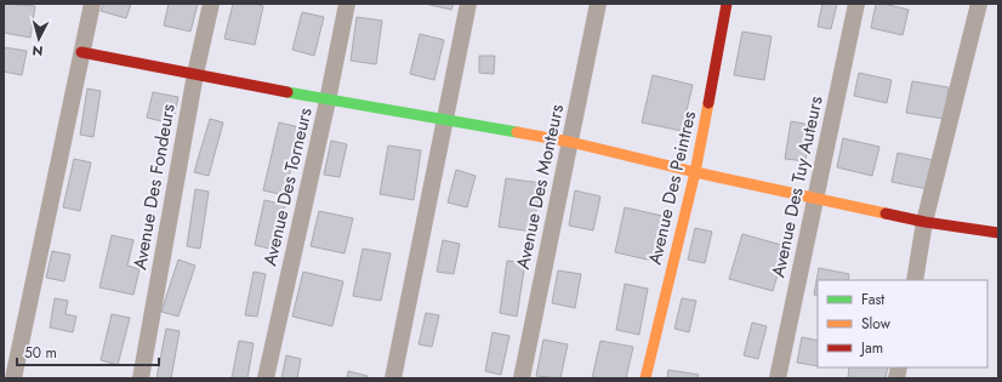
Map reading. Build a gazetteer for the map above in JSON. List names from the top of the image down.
{
  "streets": {
    "street": [
      "Avenue Des Fondeurs",
      "Avenue Des Torneurs",
      "Avenue Des Monteurs",
      "Avenue Des Tuy Auteurs",
      "Avenue Des Peintres"
    ]
  },
  "legend": ["Fast", "Slow", "Jam"],
  "scale_bar": "50 m",
  "north": "bottom"
}
